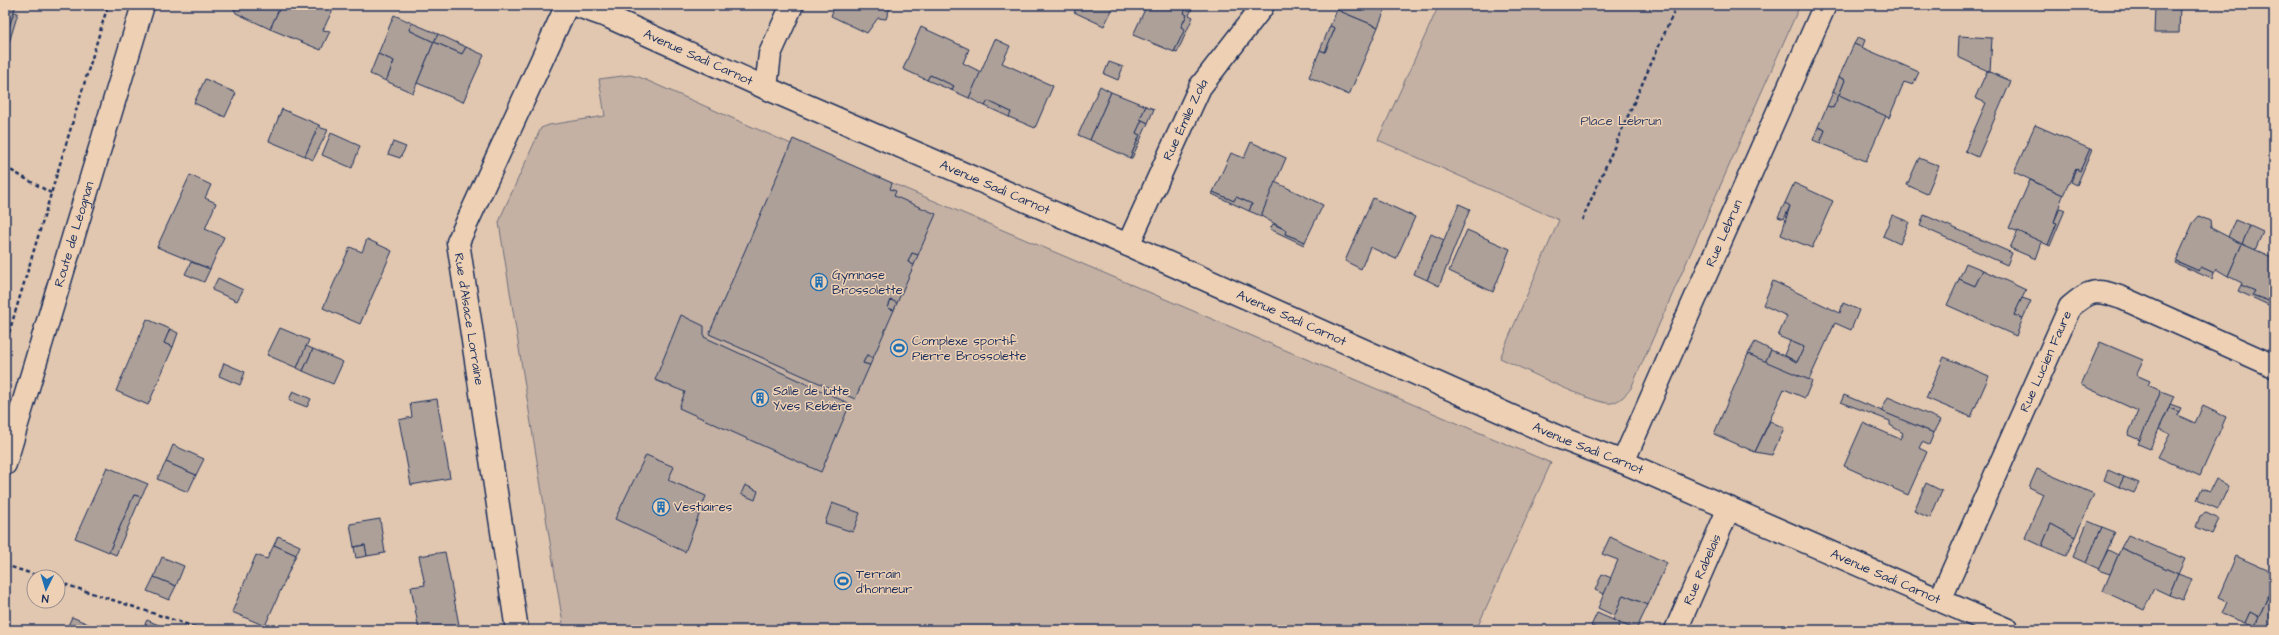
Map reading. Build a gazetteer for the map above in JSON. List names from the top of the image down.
{
  "streets": {
    "street": [
      "Avenue Sadi Carnot",
      "Rue Émile Zola",
      "Rue Lebrun",
      "Route de Léognan",
      "Rue d'Alsace Lorraine",
      "Rue Lucien Faure",
      "Rue Rabelais"
    ]
  },
  "crossings": [
    ["Avenue Sadi Carnot", "Rue Émile Zola"],
    ["Avenue Sadi Carnot", "Rue Lebrun"],
    ["Avenue Sadi Carnot", "Rue Lucien Faure"],
    ["Avenue Sadi Carnot", "Rue Rabelais"]
  ],
  "parks": ["Place Lebrun"],
  "places": {
    "building": ["Gymnase Brossolette", "Salle de lutte Yves Rebière", "Vestiaires"],
    "sports": ["Complexe sportif Pierre Brossolette", "Terrain d'honneur"]
  },
  "north": "bottom"
}
